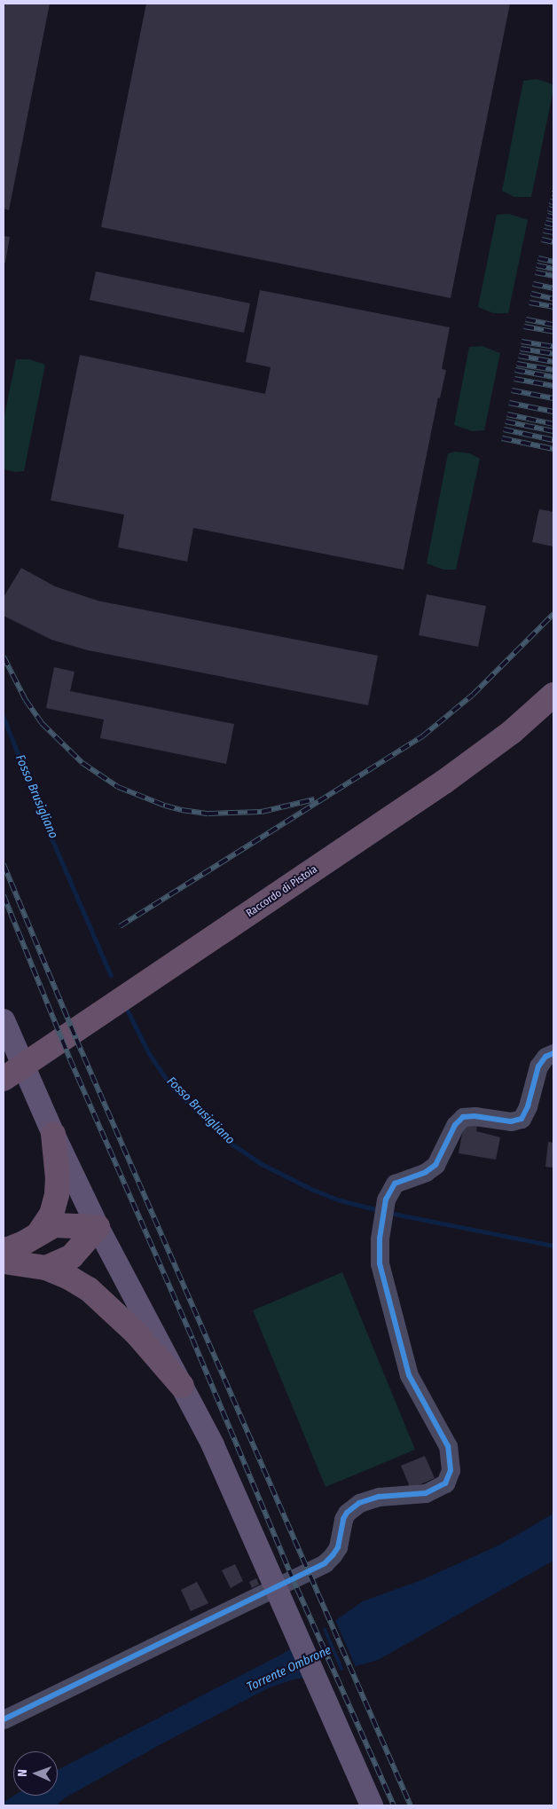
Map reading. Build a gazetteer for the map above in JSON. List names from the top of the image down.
{
  "streets": {
    "highway": ["Raccordo di Pistoia"]
  },
  "water": ["Fosso Brusigliano", "Torrente Ombrone"],
  "north": "left"
}
